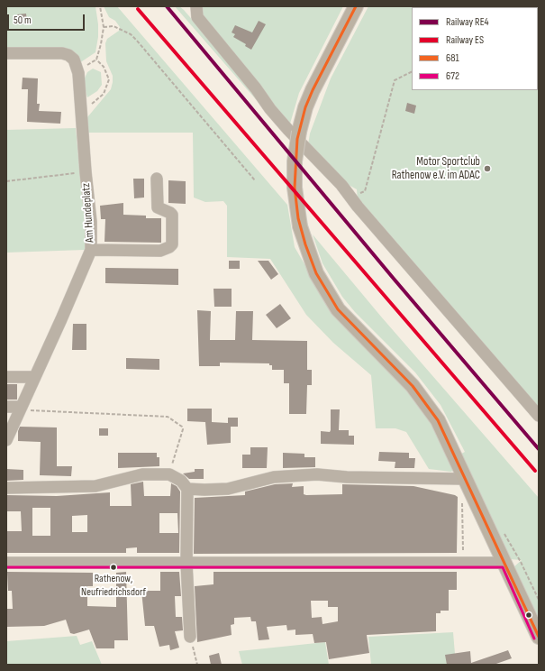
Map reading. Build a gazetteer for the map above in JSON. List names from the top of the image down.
{
  "streets": {
    "street": ["Am Hundeplatz"]
  },
  "places": ["Motor Sportclub Rathenow e.V. im ADAC", "Rathenow, Neufriedrichsdorf"],
  "lines": [
    "rail line RE4",
    "transit line 681",
    "rail line ES",
    "transit line 672"
  ],
  "legend": [
    "Railway RE4",
    "Railway ES",
    "681",
    "672"
  ],
  "scale_bar": "50 m"
}
